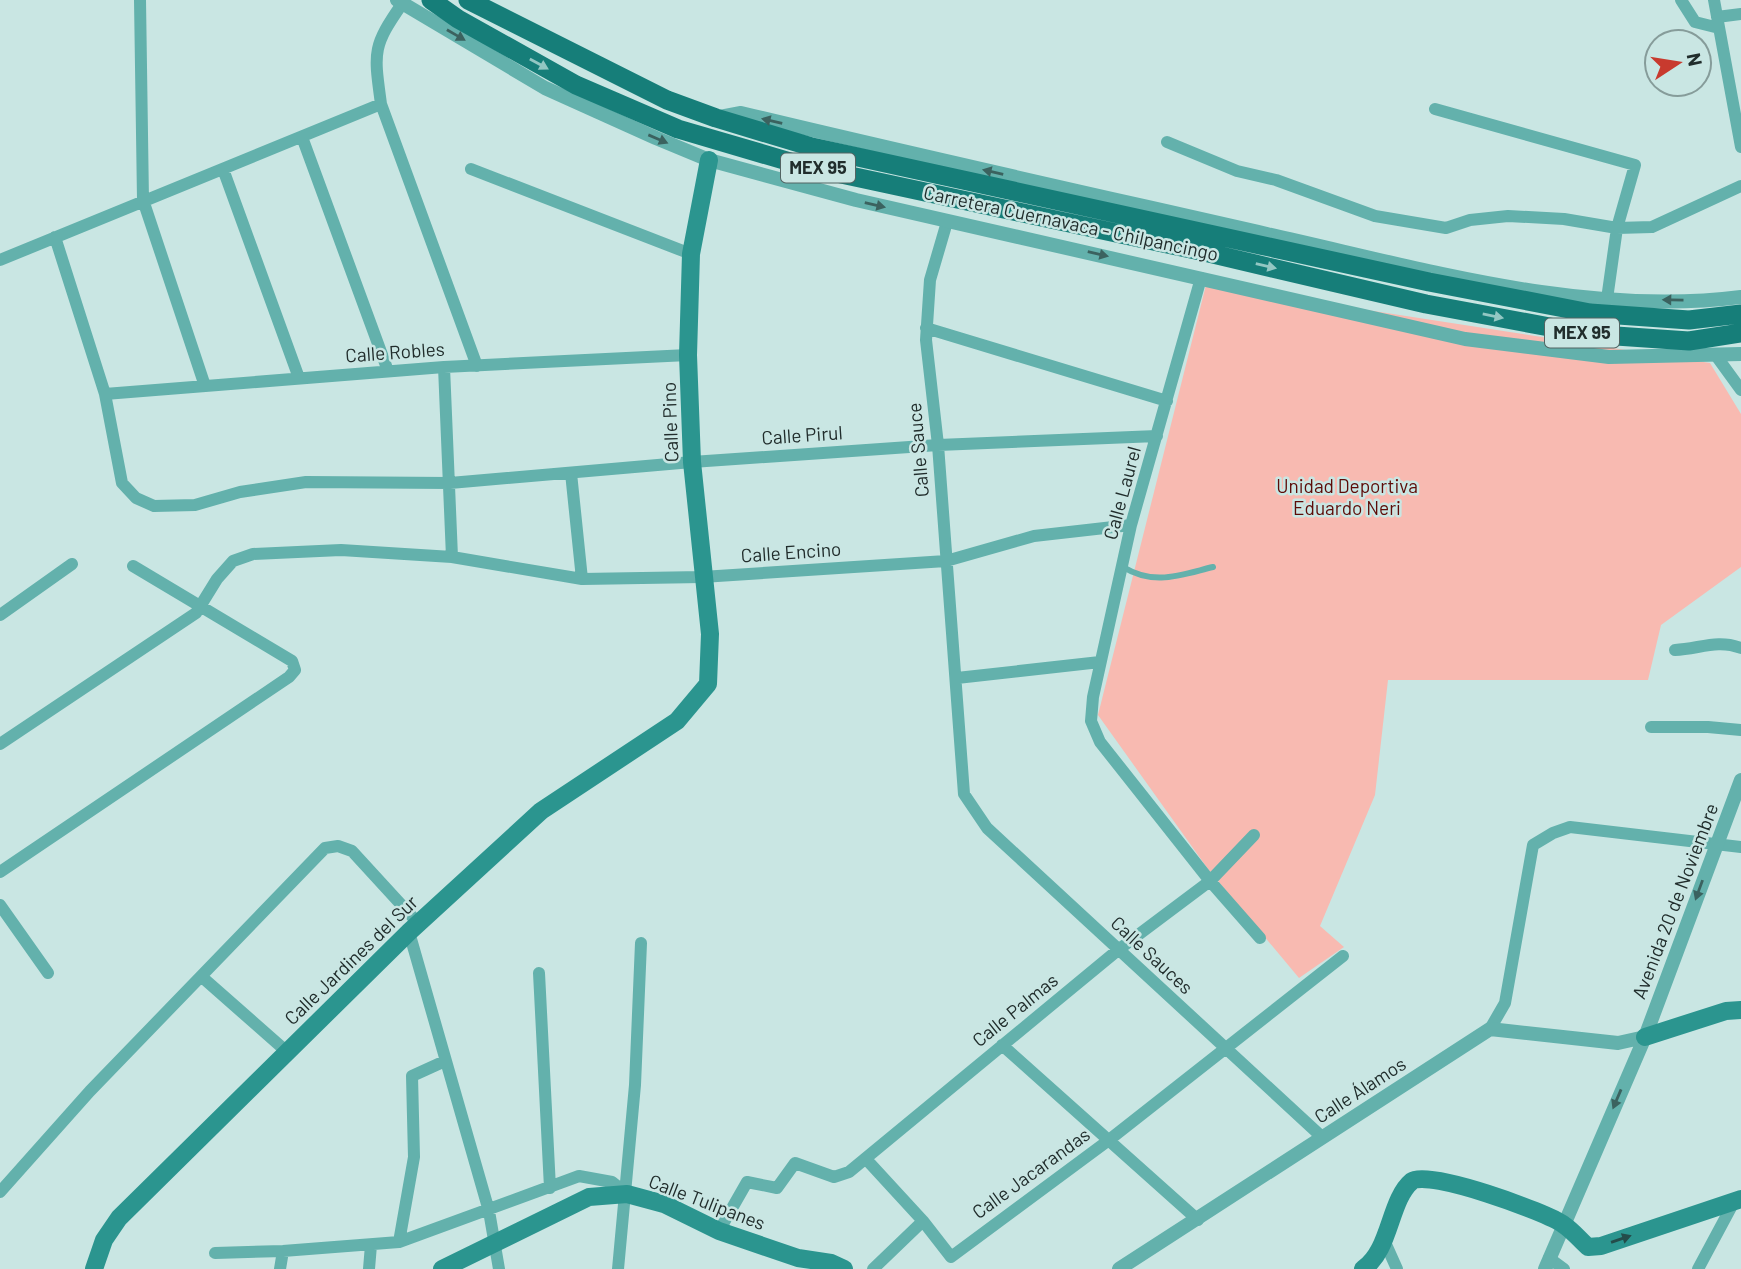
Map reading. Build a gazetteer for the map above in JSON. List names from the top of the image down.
{
  "streets": {
    "main road": [
      "MEX 95",
      "Carretera Cuernavaca - Chilpancingo",
      "Calle Pino",
      "Calle Jardines del Sur",
      "Calle Tulipanes"
    ],
    "street": [
      "Calle Robles",
      "Calle Pirul",
      "Calle Sauce",
      "Calle Laurel",
      "Calle Encino",
      "Avenida 20 de Noviembre",
      "Calle Sauces",
      "Calle Palmas",
      "Calle Álamos",
      "Calle Jacarandas"
    ]
  },
  "crossings": [
    ["Calle Robles", "Calle Pino"],
    ["Calle Robles", "Calle Pirul"],
    ["Calle Pino", "Calle Pirul"],
    ["Calle Pino", "Calle Encino"],
    ["Calle Pino", "Calle Jardines del Sur"],
    ["Calle Pirul", "Calle Sauce"],
    ["Calle Pirul", "Calle Laurel"],
    ["Calle Sauce", "Calle Encino"],
    ["Calle Sauce", "Calle Sauces"],
    ["Calle Laurel", "Calle Encino"],
    ["Calle Laurel", "Calle Palmas"],
    ["Calle Sauces", "Calle Palmas"],
    ["Calle Sauces", "Calle Álamos"],
    ["Calle Sauces", "Calle Jacarandas"],
    ["Calle Palmas", "Calle Tulipanes"]
  ],
  "one_way": ["Avenida 20 de Noviembre"],
  "parks": ["Unidad Deportiva Eduardo Neri"],
  "north": "right"
}
